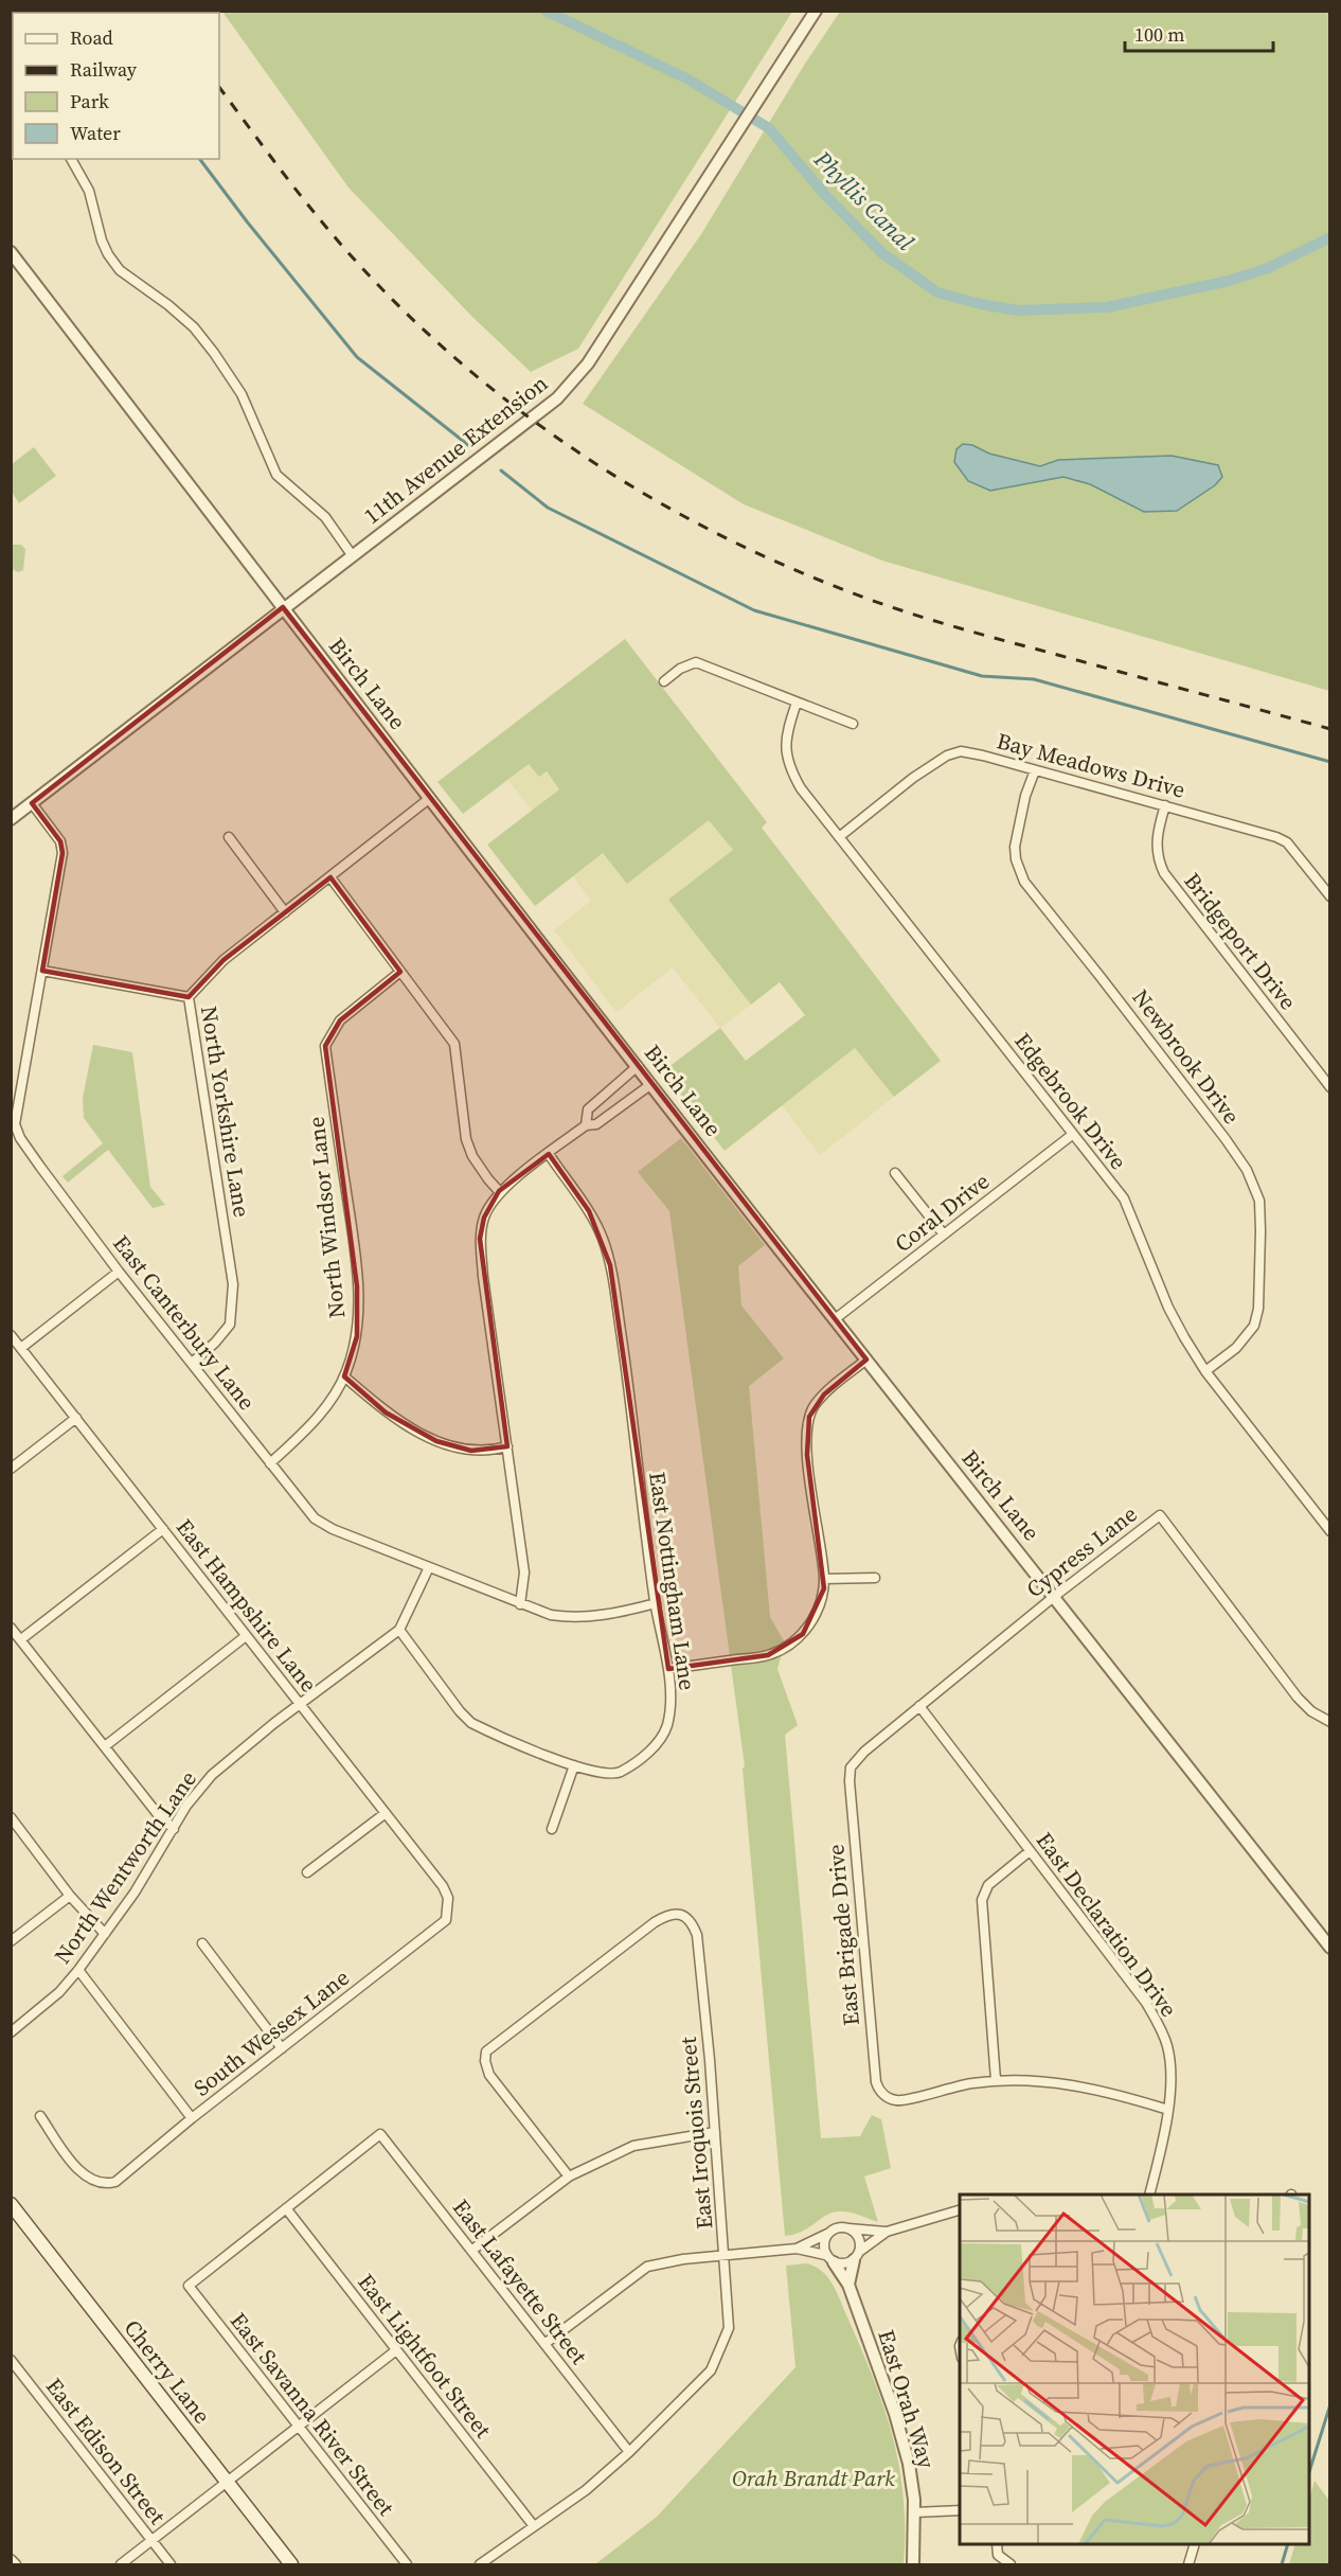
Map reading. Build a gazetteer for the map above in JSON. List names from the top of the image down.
{
  "streets": {
    "main road": ["Cherry Lane"],
    "street": [
      "11th Avenue Extension",
      "Birch Lane",
      "Bay Meadows Drive",
      "Bridgeport Drive",
      "Newbrook Drive",
      "Edgebrook Drive",
      "North Yorkshire Lane",
      "Coral Drive",
      "North Windsor Lane",
      "East Canterbury Lane",
      "Cypress Lane",
      "East Nottingham Lane",
      "East Hampshire Lane",
      "North Wentworth Lane",
      "East Declaration Drive",
      "East Brigade Drive",
      "South Wessex Lane",
      "East Iroquois Street",
      "East Lafayette Street",
      "East Lightfoot Street",
      "East Orah Way",
      "East Savanna River Street",
      "East Edison Street"
    ]
  },
  "crossings": [
    ["11th Avenue Extension", "Birch Lane"],
    ["11th Avenue Extension", "East Canterbury Lane"],
    ["Birch Lane", "North Yorkshire Lane"],
    ["Birch Lane", "Coral Drive"],
    ["Birch Lane", "Cypress Lane"],
    ["Bay Meadows Drive", "Bridgeport Drive"],
    ["Bay Meadows Drive", "Newbrook Drive"],
    ["Bay Meadows Drive", "Edgebrook Drive"],
    ["Newbrook Drive", "Edgebrook Drive"],
    ["Edgebrook Drive", "Coral Drive"],
    ["North Yorkshire Lane", "East Canterbury Lane"],
    ["North Windsor Lane", "East Canterbury Lane"],
    ["East Canterbury Lane", "East Nottingham Lane"],
    ["East Canterbury Lane", "North Wentworth Lane"],
    ["Cypress Lane", "East Declaration Drive"],
    ["Cypress Lane", "East Brigade Drive"],
    ["East Nottingham Lane", "North Wentworth Lane"],
    ["East Hampshire Lane", "North Wentworth Lane"],
    ["East Hampshire Lane", "South Wessex Lane"],
    ["East Iroquois Street", "East Lafayette Street"],
    ["East Iroquois Street", "East Lightfoot Street"],
    ["East Lafayette Street", "East Lightfoot Street"],
    ["East Lafayette Street", "East Savanna River Street"],
    ["East Lightfoot Street", "East Savanna River Street"]
  ],
  "water": ["Phyllis Canal"],
  "parks": ["Orah Brandt Park"],
  "legend": [
    "Road",
    "Railway",
    "Park",
    "Water"
  ],
  "scale_bar": "100 m"
}
